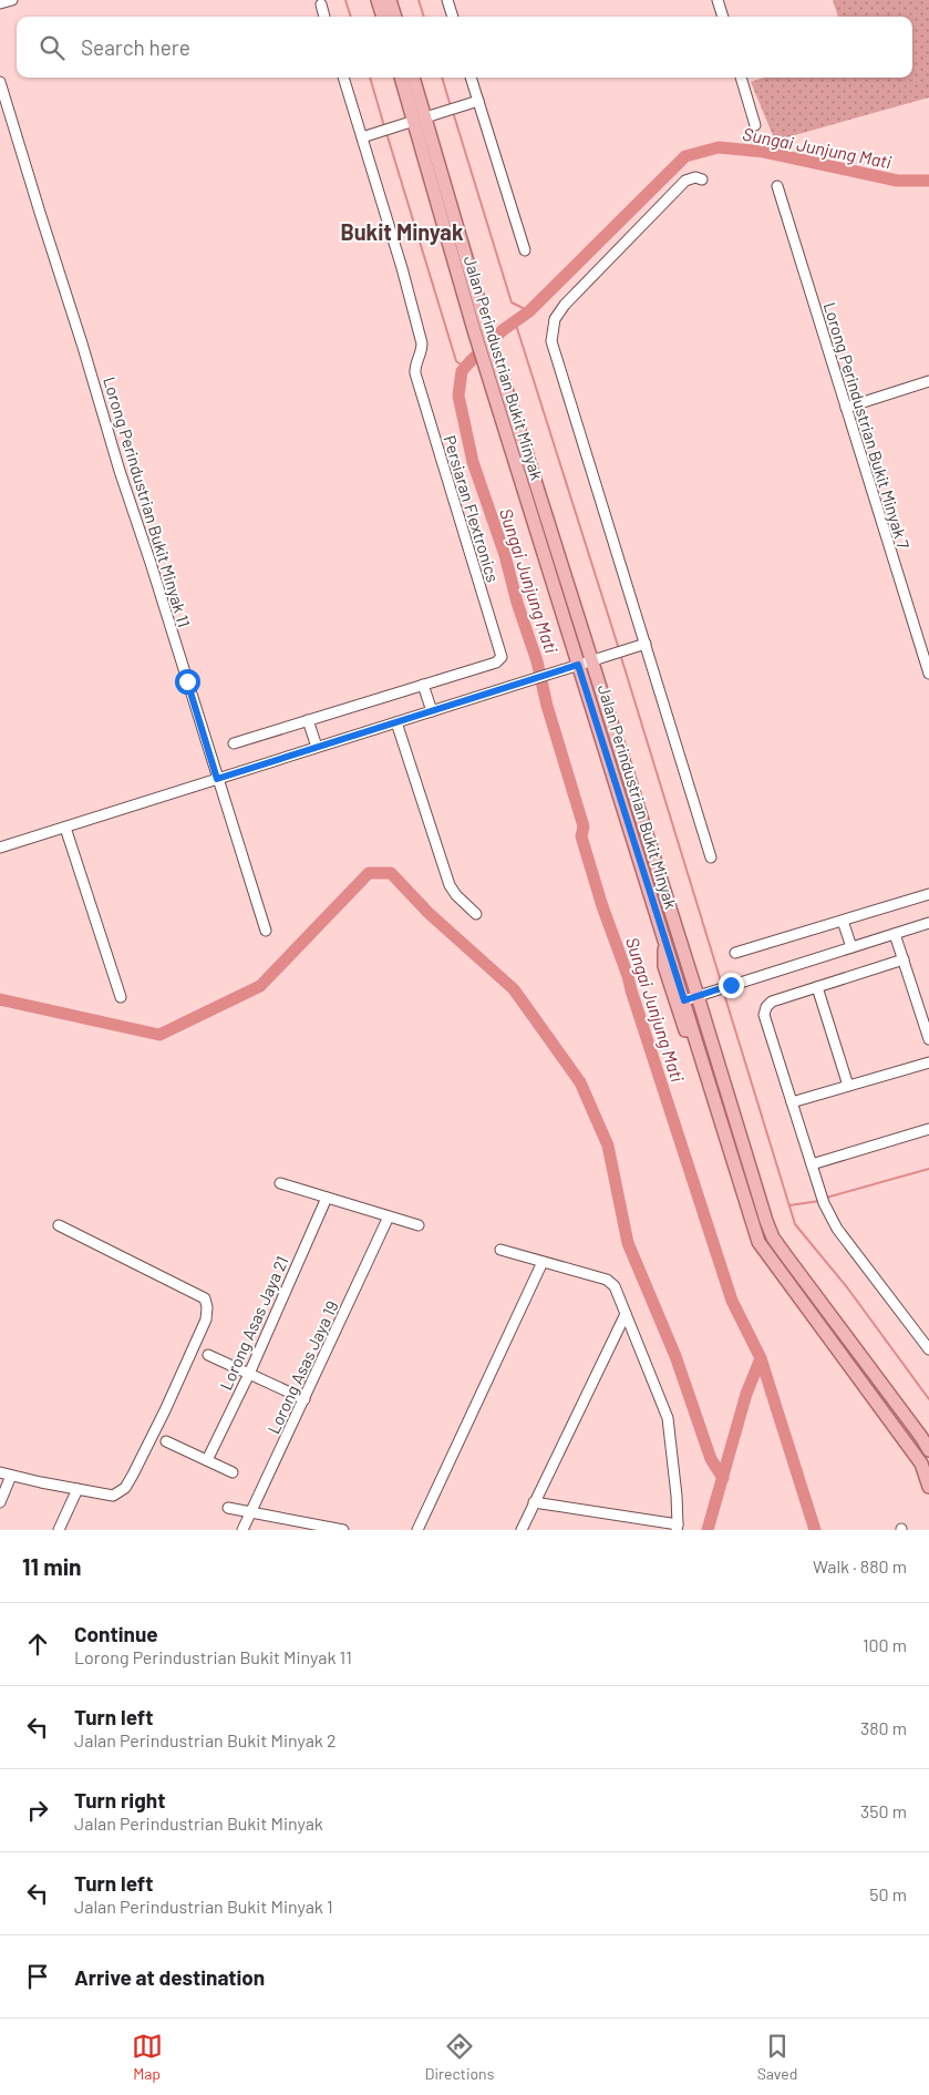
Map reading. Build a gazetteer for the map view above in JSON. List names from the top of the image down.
{
  "streets": {
    "main road": ["Jalan Perindustrian Bukit Minyak"],
    "street": [
      "Lorong Perindustrian Bukit Minyak 7",
      "Lorong Perindustrian Bukit Minyak 11",
      "Persiaran Flextronics",
      "Lorong Asas Jaya 21",
      "Lorong Asas Jaya 19"
    ]
  },
  "districts": ["Bukit Minyak"],
  "water": ["Sungai Junjung Mati"],
  "page": {
    "search": "Search here",
    "heading": ["11 min", "Walk · 880 m"],
    "list": [
      ["Continue", "Lorong Perindustrian Bukit Minyak 11", "100 m"],
      ["Turn left", "Jalan Perindustrian Bukit Minyak 2", "380 m"],
      ["Turn right", "Jalan Perindustrian Bukit Minyak", "350 m"],
      ["Turn left", "Jalan Perindustrian Bukit Minyak 1", "50 m"],
      "Arrive at destination"
    ],
    "nav": ["Map", "Directions", "Saved"]
  }
}
